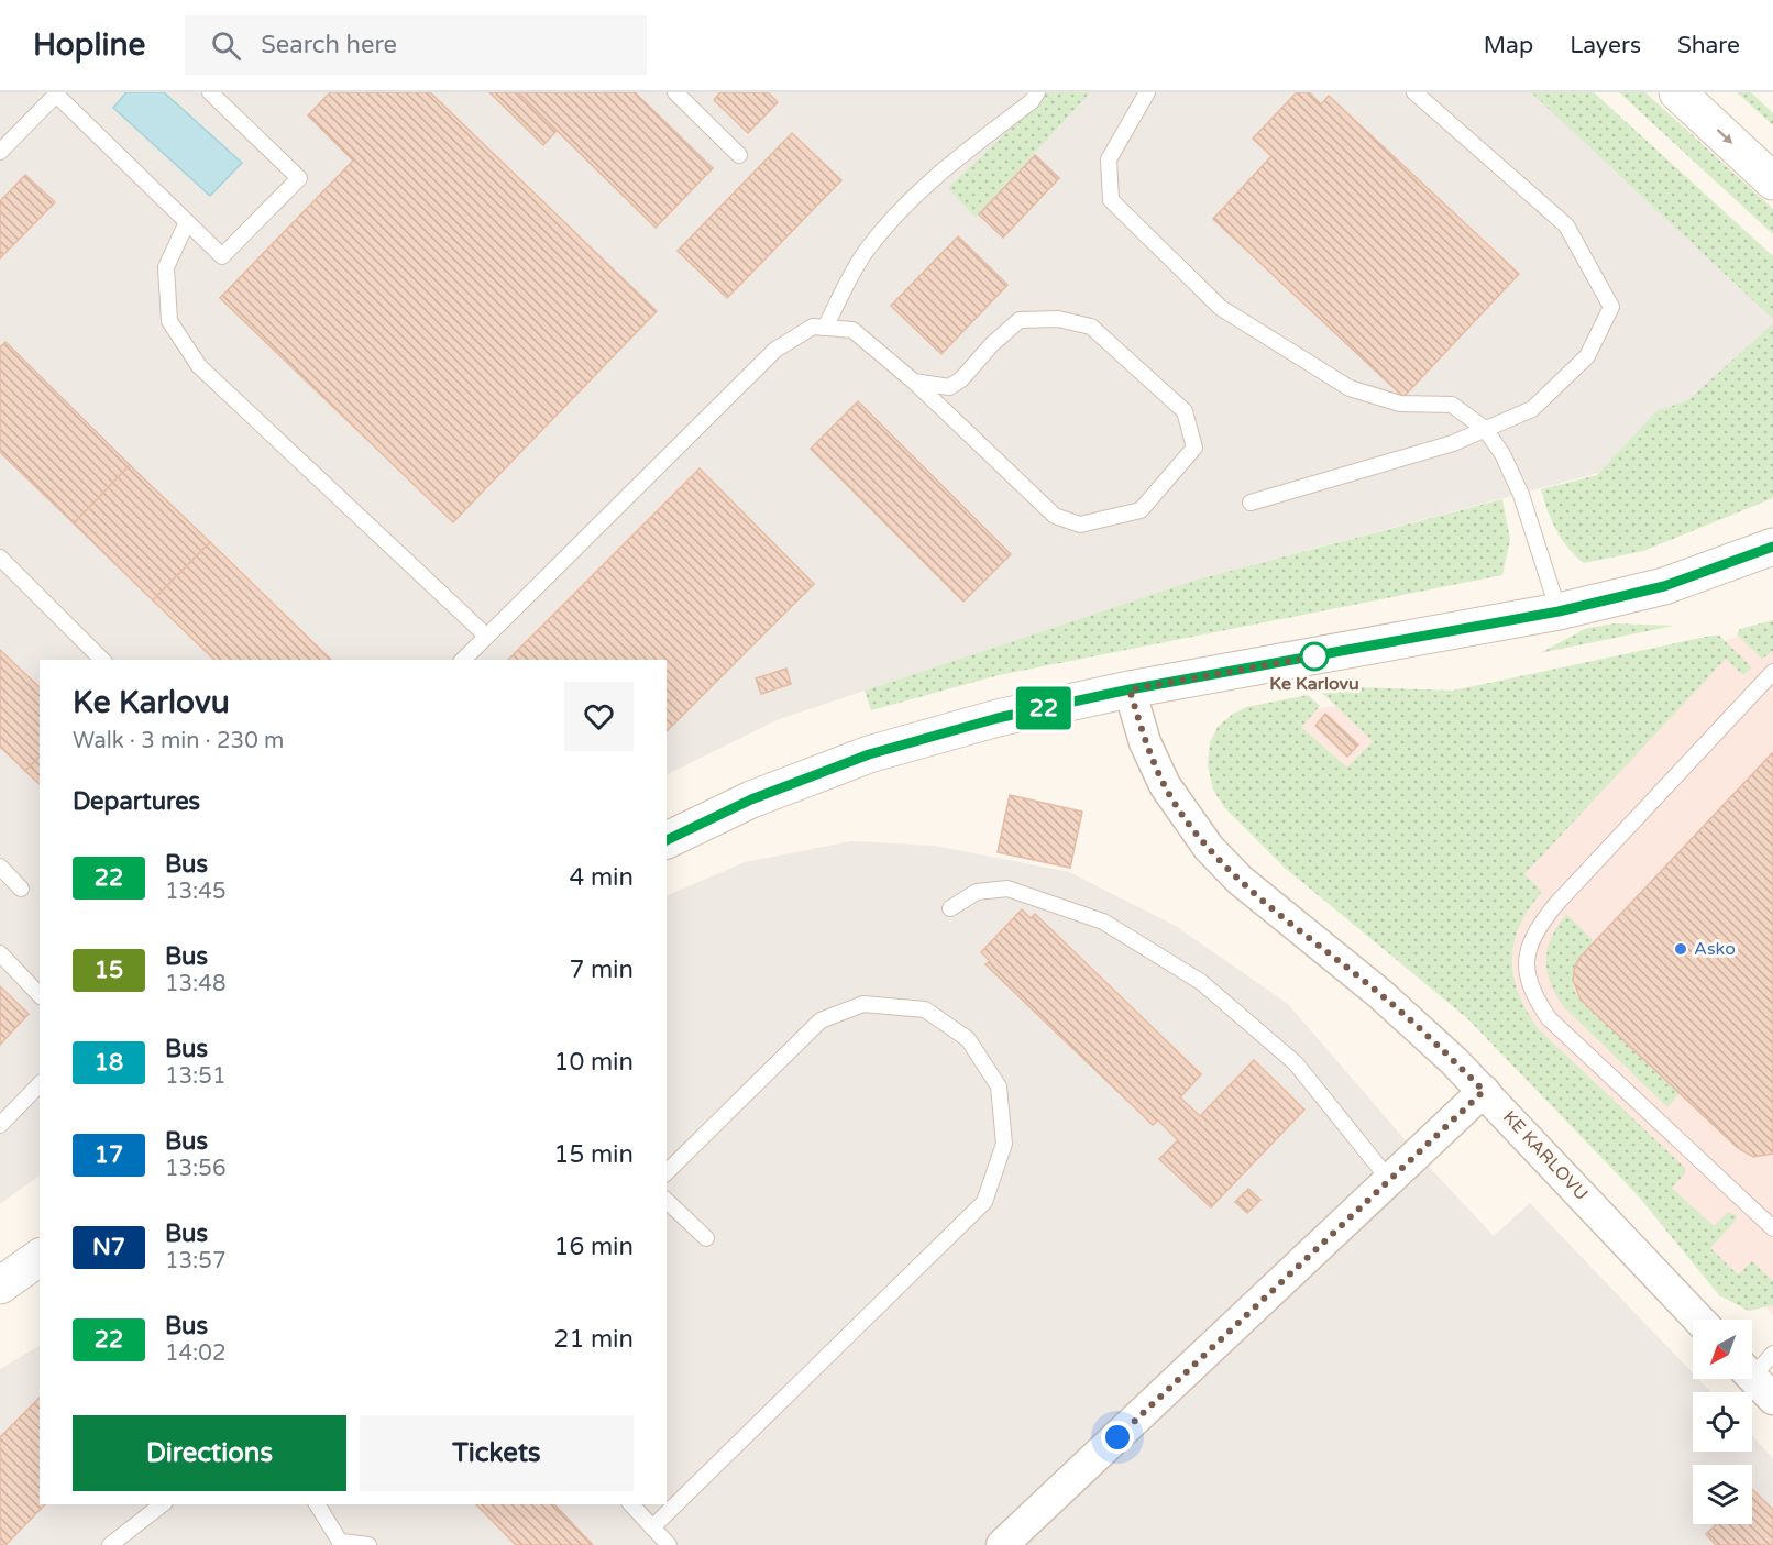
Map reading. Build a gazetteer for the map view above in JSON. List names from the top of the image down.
{
  "streets": {
    "street": ["KE KARLOVU"]
  },
  "places": ["Ke Karlovu", "Asko"],
  "lines": ["bus line 22"],
  "north": "bottom left",
  "page": {
    "header": "Hopline",
    "search": "Search here",
    "nav": ["Map", "Layers", "Share"],
    "on_map": "22",
    "heading": [
      ["Ke Karlovu", "Walk · 3 min · 230 m"],
      "Departures"
    ],
    "list": [
      {
        "mark": "22",
        "name": "Bus",
        "note": "13:45",
        "value": "4 min"
      },
      {
        "mark": "15",
        "name": "Bus",
        "note": "13:48",
        "value": "7 min"
      },
      {
        "mark": "18",
        "name": "Bus",
        "note": "13:51",
        "value": "10 min"
      },
      {
        "mark": "17",
        "name": "Bus",
        "note": "13:56",
        "value": "15 min"
      },
      {
        "mark": "N7",
        "name": "Bus",
        "note": "13:57",
        "value": "16 min"
      },
      {
        "mark": "22",
        "name": "Bus",
        "note": "14:02",
        "value": "21 min"
      }
    ],
    "buttons": ["Directions", "Tickets"]
  }
}
